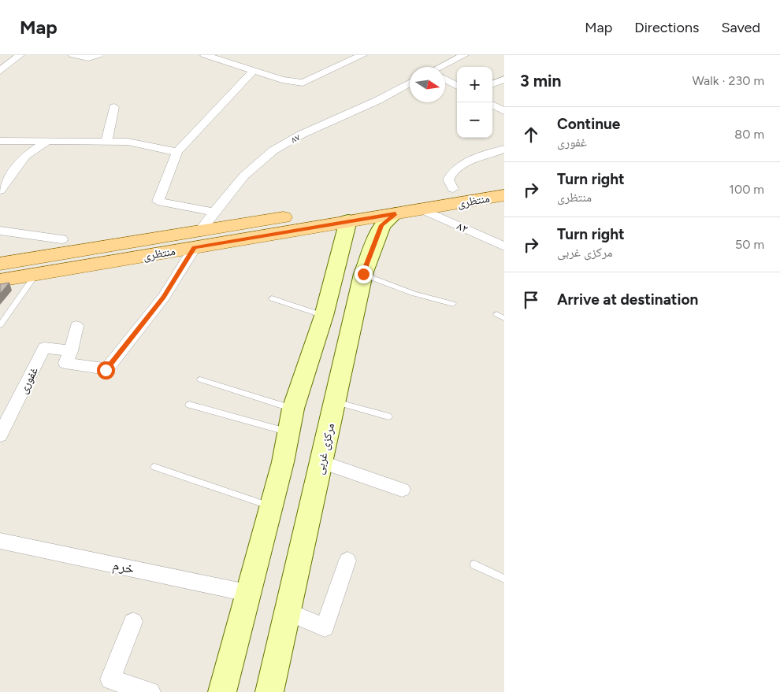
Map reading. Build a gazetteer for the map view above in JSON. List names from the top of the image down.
{
  "streets": {
    "main road": ["منتظری", "مرکزی غربی"],
    "street": [
      "۸۷",
      "۸۲",
      "غفوری",
      "خرم"
    ]
  },
  "crossings": [
    ["۸۷", "منتظری"],
    ["منتظری", "۸۲"],
    ["منتظری", "مرکزی غربی"]
  ],
  "north": "right",
  "page": {
    "header": "Map",
    "nav": ["Map", "Directions", "Saved"],
    "heading": ["3 min", "Walk · 230 m"],
    "map_buttons": ["+", "−"],
    "list": [
      ["Continue", "غفوری", "80 m"],
      ["Turn right", "منتظری", "100 m"],
      ["Turn right", "مرکزی غربی", "50 m"],
      "Arrive at destination"
    ]
  }
}
